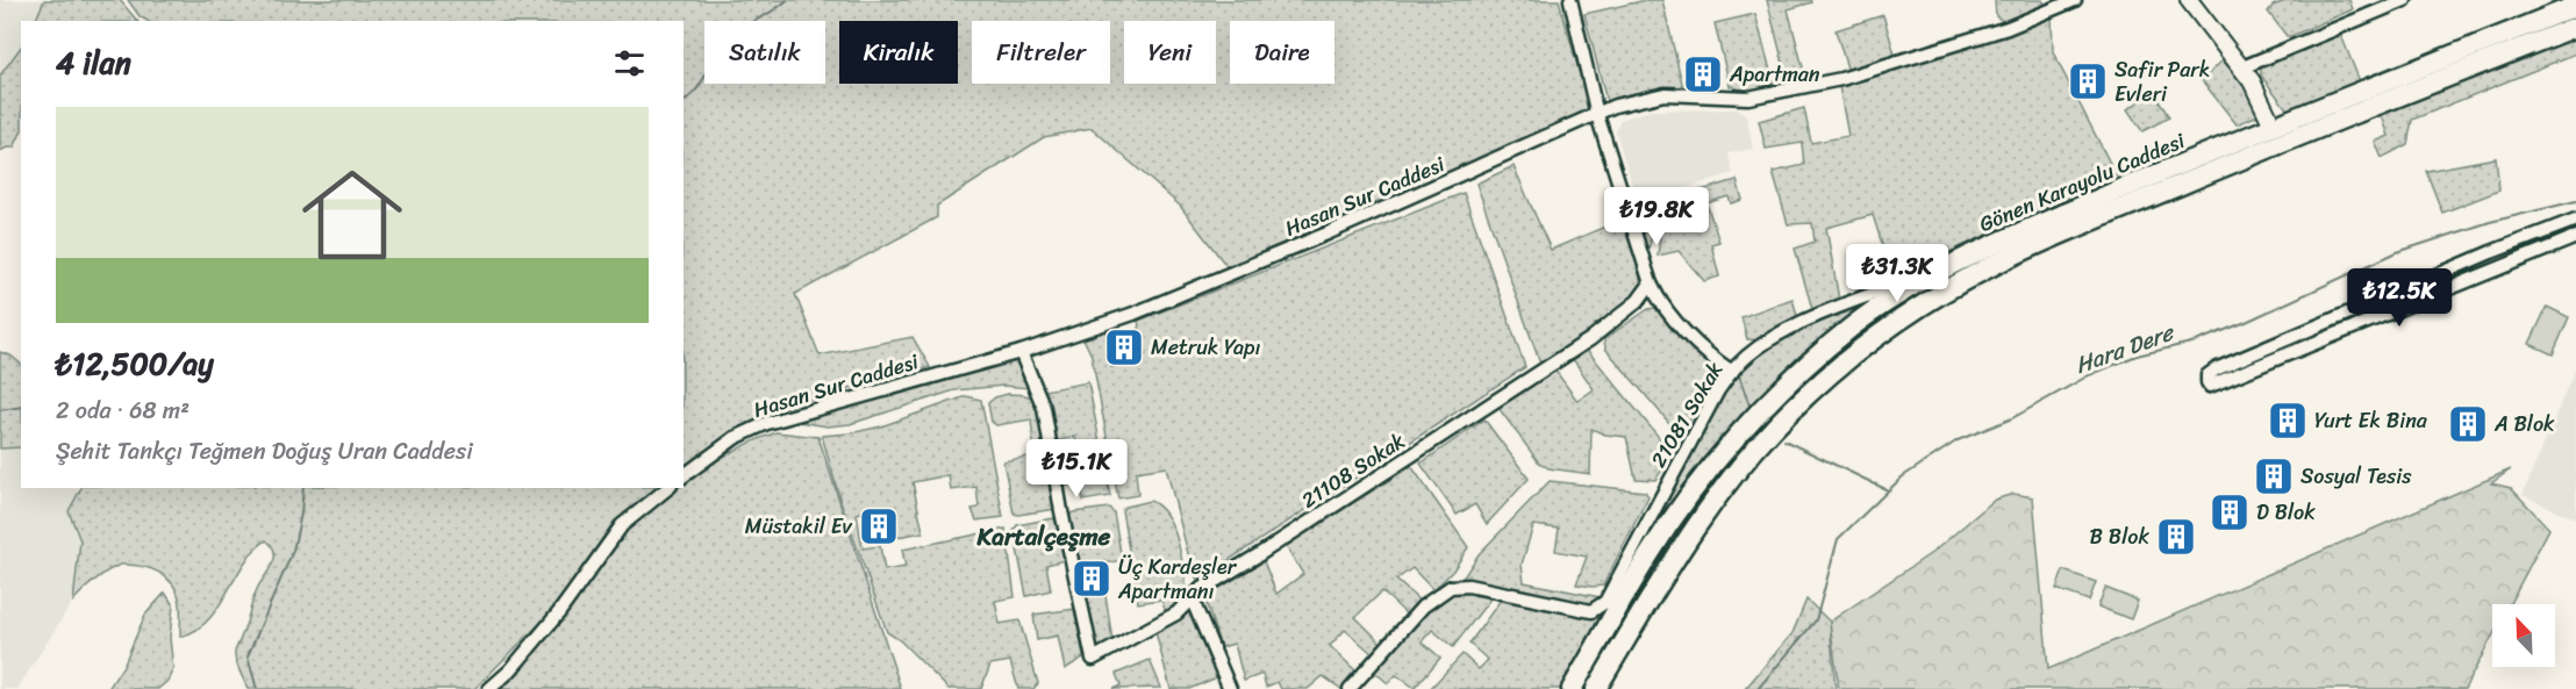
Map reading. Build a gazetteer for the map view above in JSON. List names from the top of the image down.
{
  "streets": {
    "highway": ["Gönen Karayolu Caddesi"],
    "street": ["Hasan Sur Caddesi", "21081 Sokak", "21108 Sokak"]
  },
  "crossings": [
    ["Gönen Karayolu Caddesi", "21081 Sokak"],
    ["Hasan Sur Caddesi", "21108 Sokak"]
  ],
  "districts": ["Kartalçeşme"],
  "water": ["Hara Dere"],
  "places": {
    "building": [
      "Apartman",
      "Safir Park Evleri",
      "Metruk Yapı",
      "Yurt Ek Bina",
      "A Blok",
      "Sosyal Tesis",
      "D Blok",
      "Müstakil Ev",
      "B Blok",
      "Üç Kardeşler Apartmanı"
    ]
  },
  "north": "top left",
  "page": {
    "chip": [
      "Satılık",
      "Kiralık",
      "Filtreler",
      "Yeni",
      "Daire"
    ],
    "heading": "4 ilan",
    "list": [
      {
        "name": "₺12,500/ay",
        "note": "2 oda · 68 m² · Şehit Tankçı Teğmen Doğuş Uran Caddesi"
      }
    ],
    "price": [
      "₺19.8K",
      "₺31.3K",
      "₺12.5K",
      "₺15.1K"
    ]
  }
}
